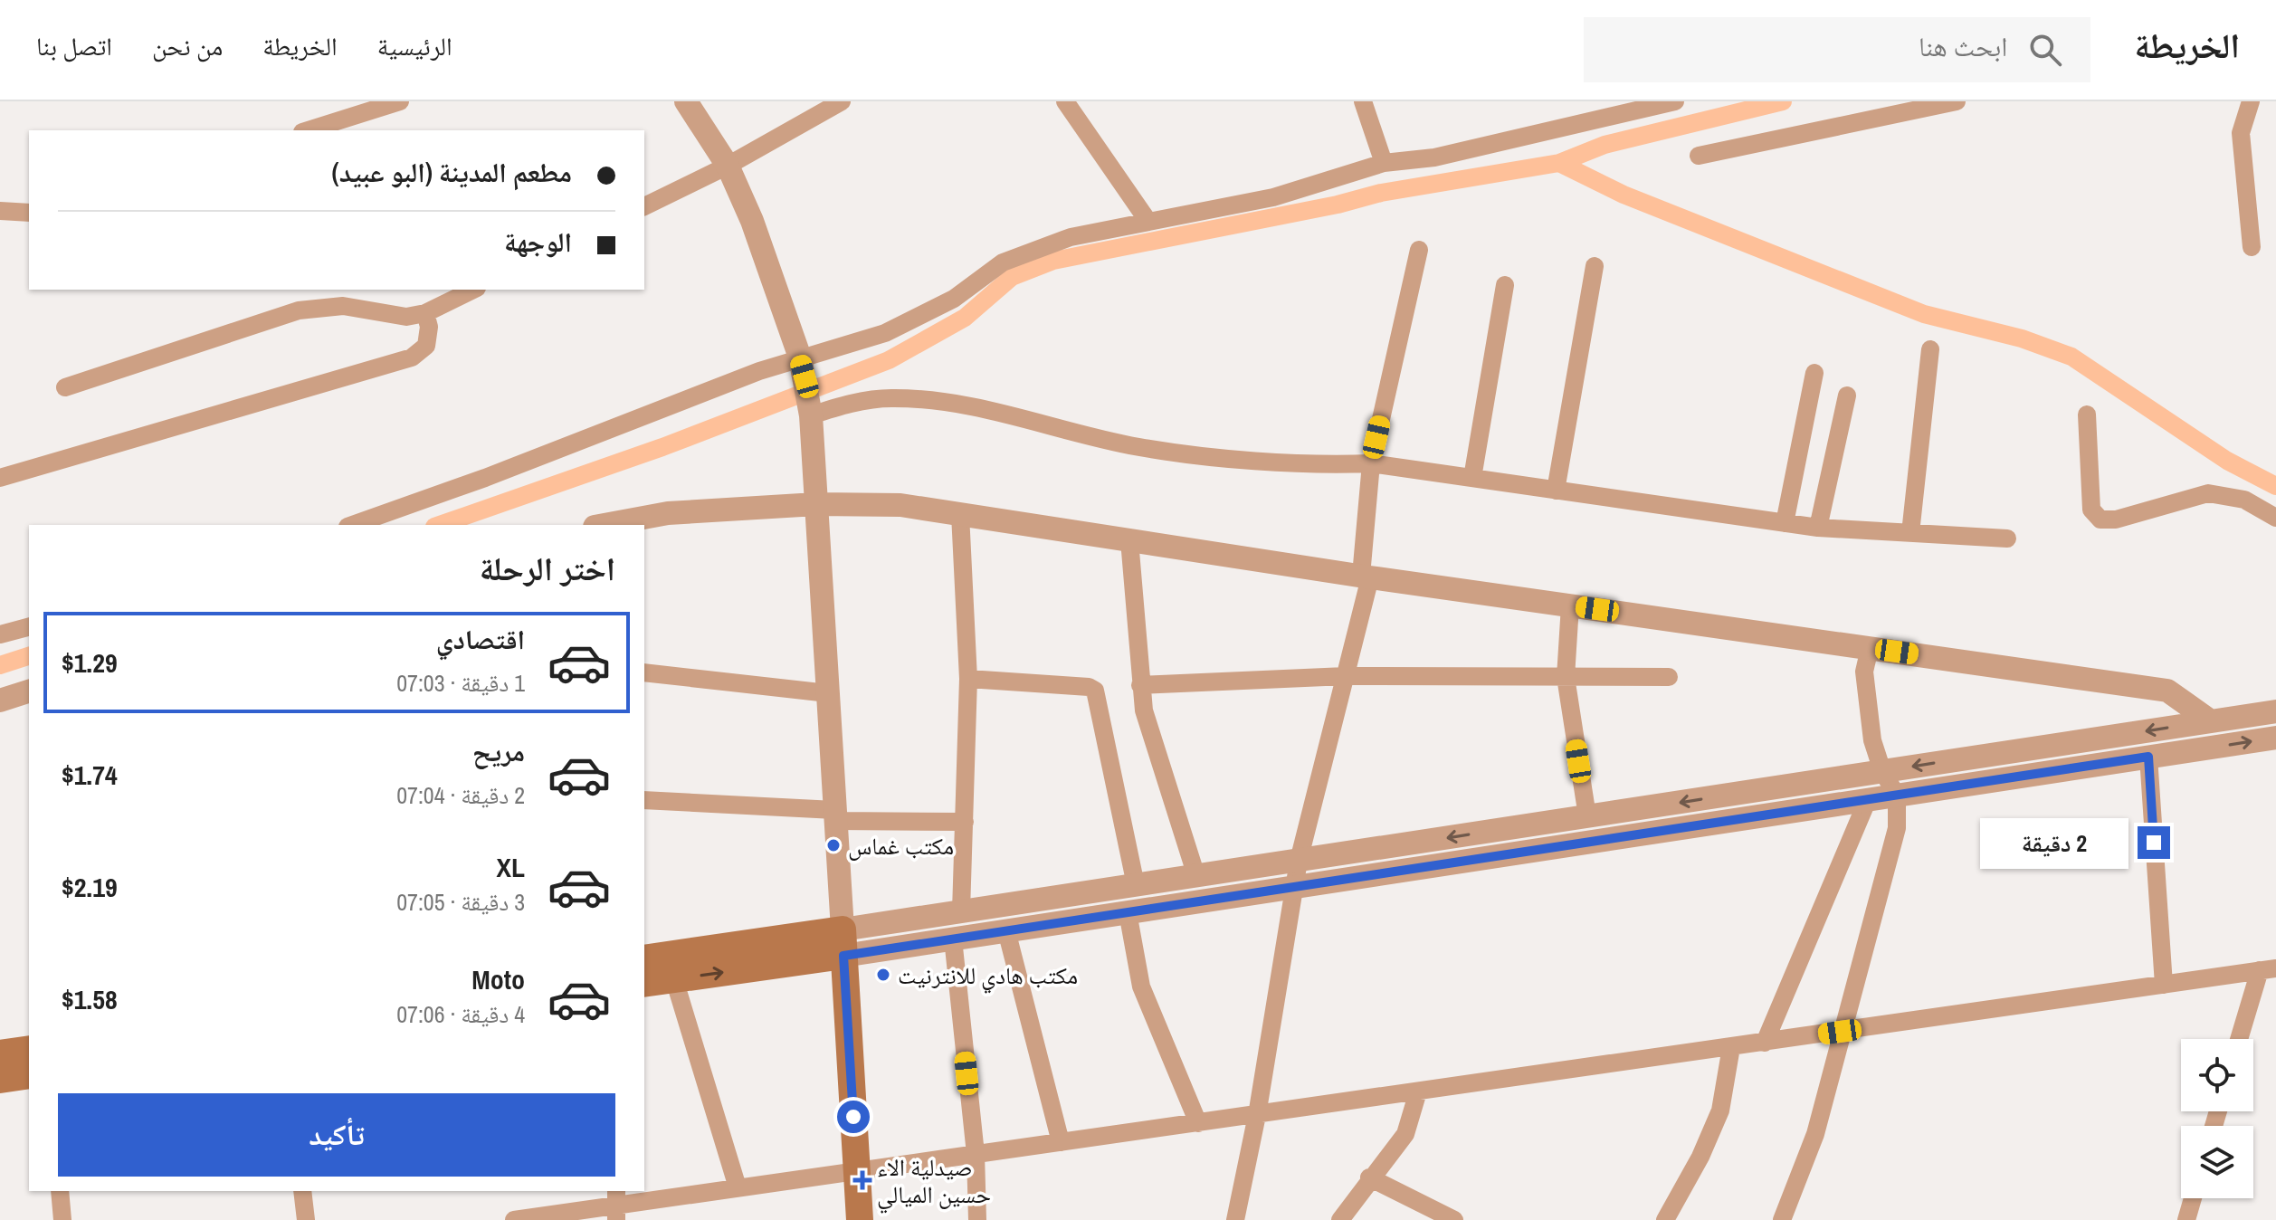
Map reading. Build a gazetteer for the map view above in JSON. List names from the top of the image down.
{
  "places": {
    "other": ["مكتب غماس", "مكتب هادي للانترنيت"],
    "health": ["صيدلية الاء حسين الميالي"]
  },
  "page": {
    "header": "الخريطة",
    "search": "ابحث هنا",
    "nav": [
      "الرئيسية",
      "الخريطة",
      "من نحن",
      "اتصل بنا"
    ],
    "banner": ["مطعم المدينة (البو عبيد)", "الوجهة"],
    "heading": "اختر الرحلة",
    "list": [
      {
        "name": "اقتصادي",
        "note": "1 دقيقة · 07:03",
        "value": "$1.29"
      },
      {
        "name": "مريح",
        "note": "2 دقيقة · 07:04",
        "value": "$1.74"
      },
      {
        "name": "XL",
        "note": "3 دقيقة · 07:05",
        "value": "$2.19"
      },
      {
        "name": "Moto",
        "note": "4 دقيقة · 07:06",
        "value": "$1.58"
      }
    ],
    "bubble": "2 دقيقة",
    "buttons": "تأكيد"
  }
}
